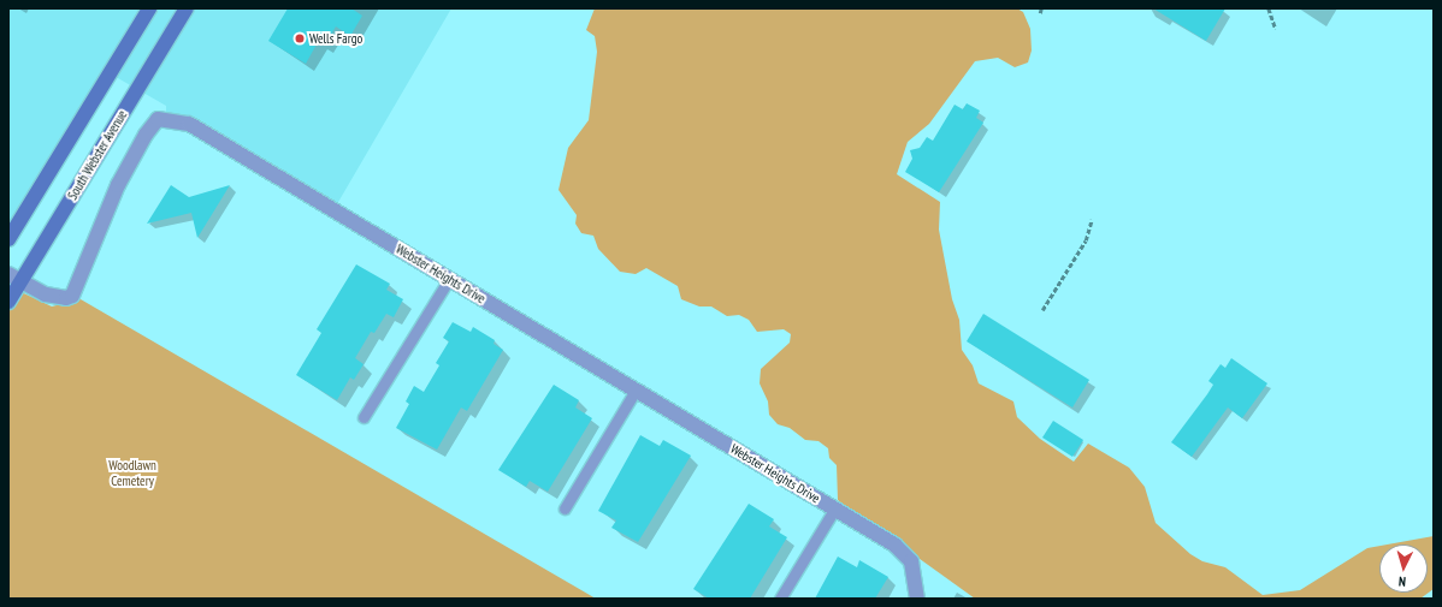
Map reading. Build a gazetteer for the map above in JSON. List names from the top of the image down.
{
  "streets": {
    "main road": ["South Webster Avenue"],
    "street": ["Webster Heights Drive"]
  },
  "crossings": [
    ["South Webster Avenue", "Webster Heights Drive"]
  ],
  "parks": ["Woodlawn Cemetery"],
  "places": ["Wells Fargo"],
  "north": "bottom"
}
